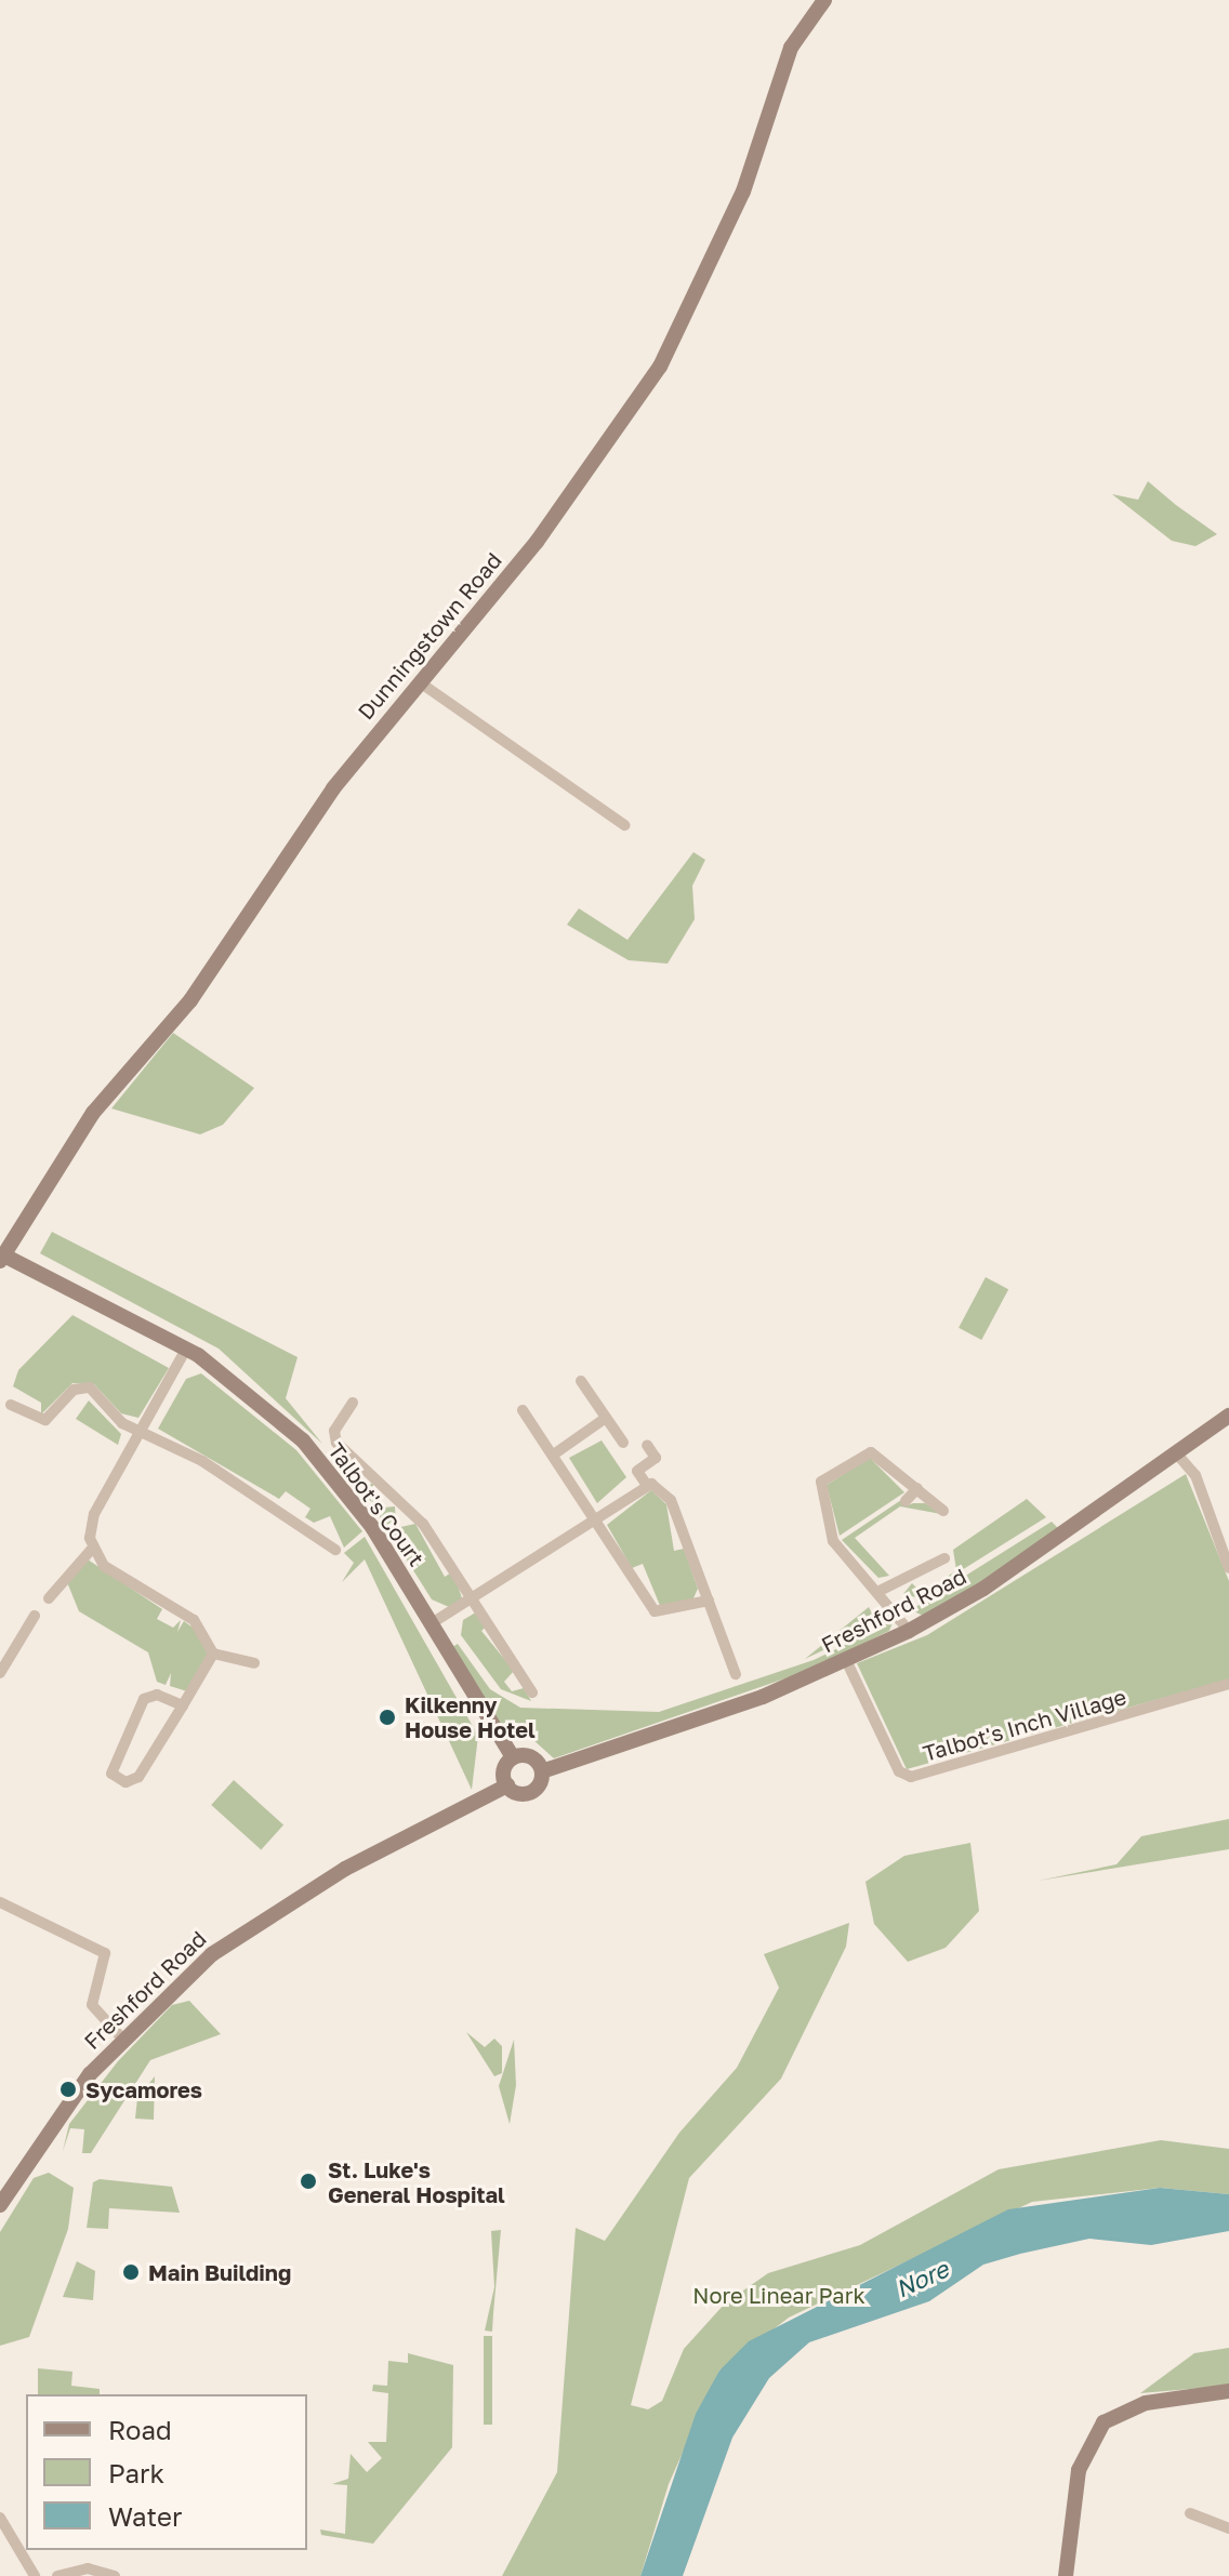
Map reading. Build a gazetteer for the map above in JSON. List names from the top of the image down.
{
  "streets": {
    "street": [
      "Dunningstown Road",
      "Talbot's Court",
      "Freshford Road",
      "Talbot's Inch Village"
    ]
  },
  "crossings": [
    ["Dunningstown Road", "Talbot's Court"],
    ["Talbot's Court", "Freshford Road"],
    ["Freshford Road", "Talbot's Inch Village"]
  ],
  "water": ["Nore"],
  "parks": ["Nore Linear Park"],
  "places": [
    "Kilkenny House Hotel",
    "Sycamores",
    "St. Luke's General Hospital",
    "Main Building"
  ],
  "legend": ["Road", "Park", "Water"]
}
